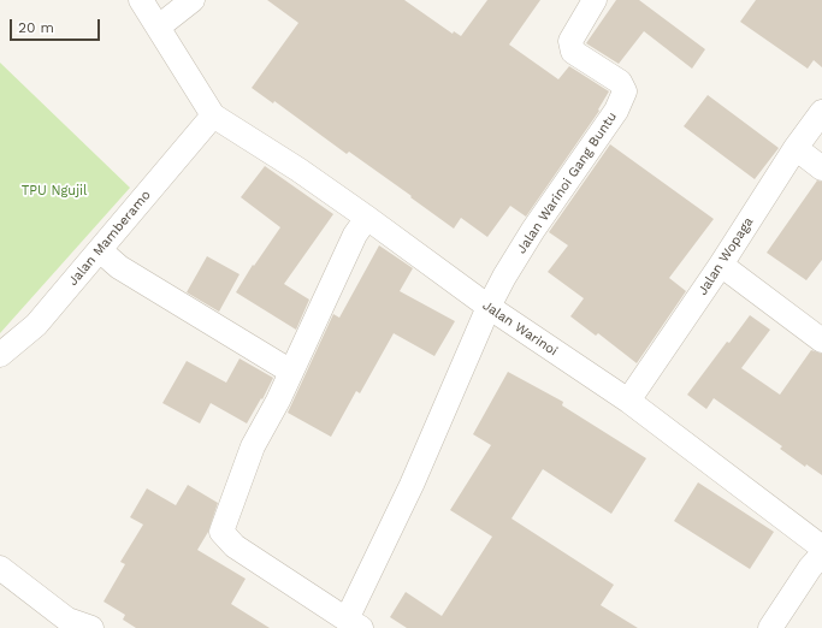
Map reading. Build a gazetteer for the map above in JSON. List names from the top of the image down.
{
  "streets": {
    "street": [
      "Jalan Warinoi Gang Buntu",
      "Jalan Mamberamo",
      "Jalan Wopaga",
      "Jalan Warinoi"
    ]
  },
  "crossings": [
    ["Jalan Warinoi Gang Buntu", "Jalan Warinoi"],
    ["Jalan Mamberamo", "Jalan Warinoi"],
    ["Jalan Wopaga", "Jalan Warinoi"]
  ],
  "parks": ["TPU Ngujil"],
  "scale_bar": "20 m"
}
